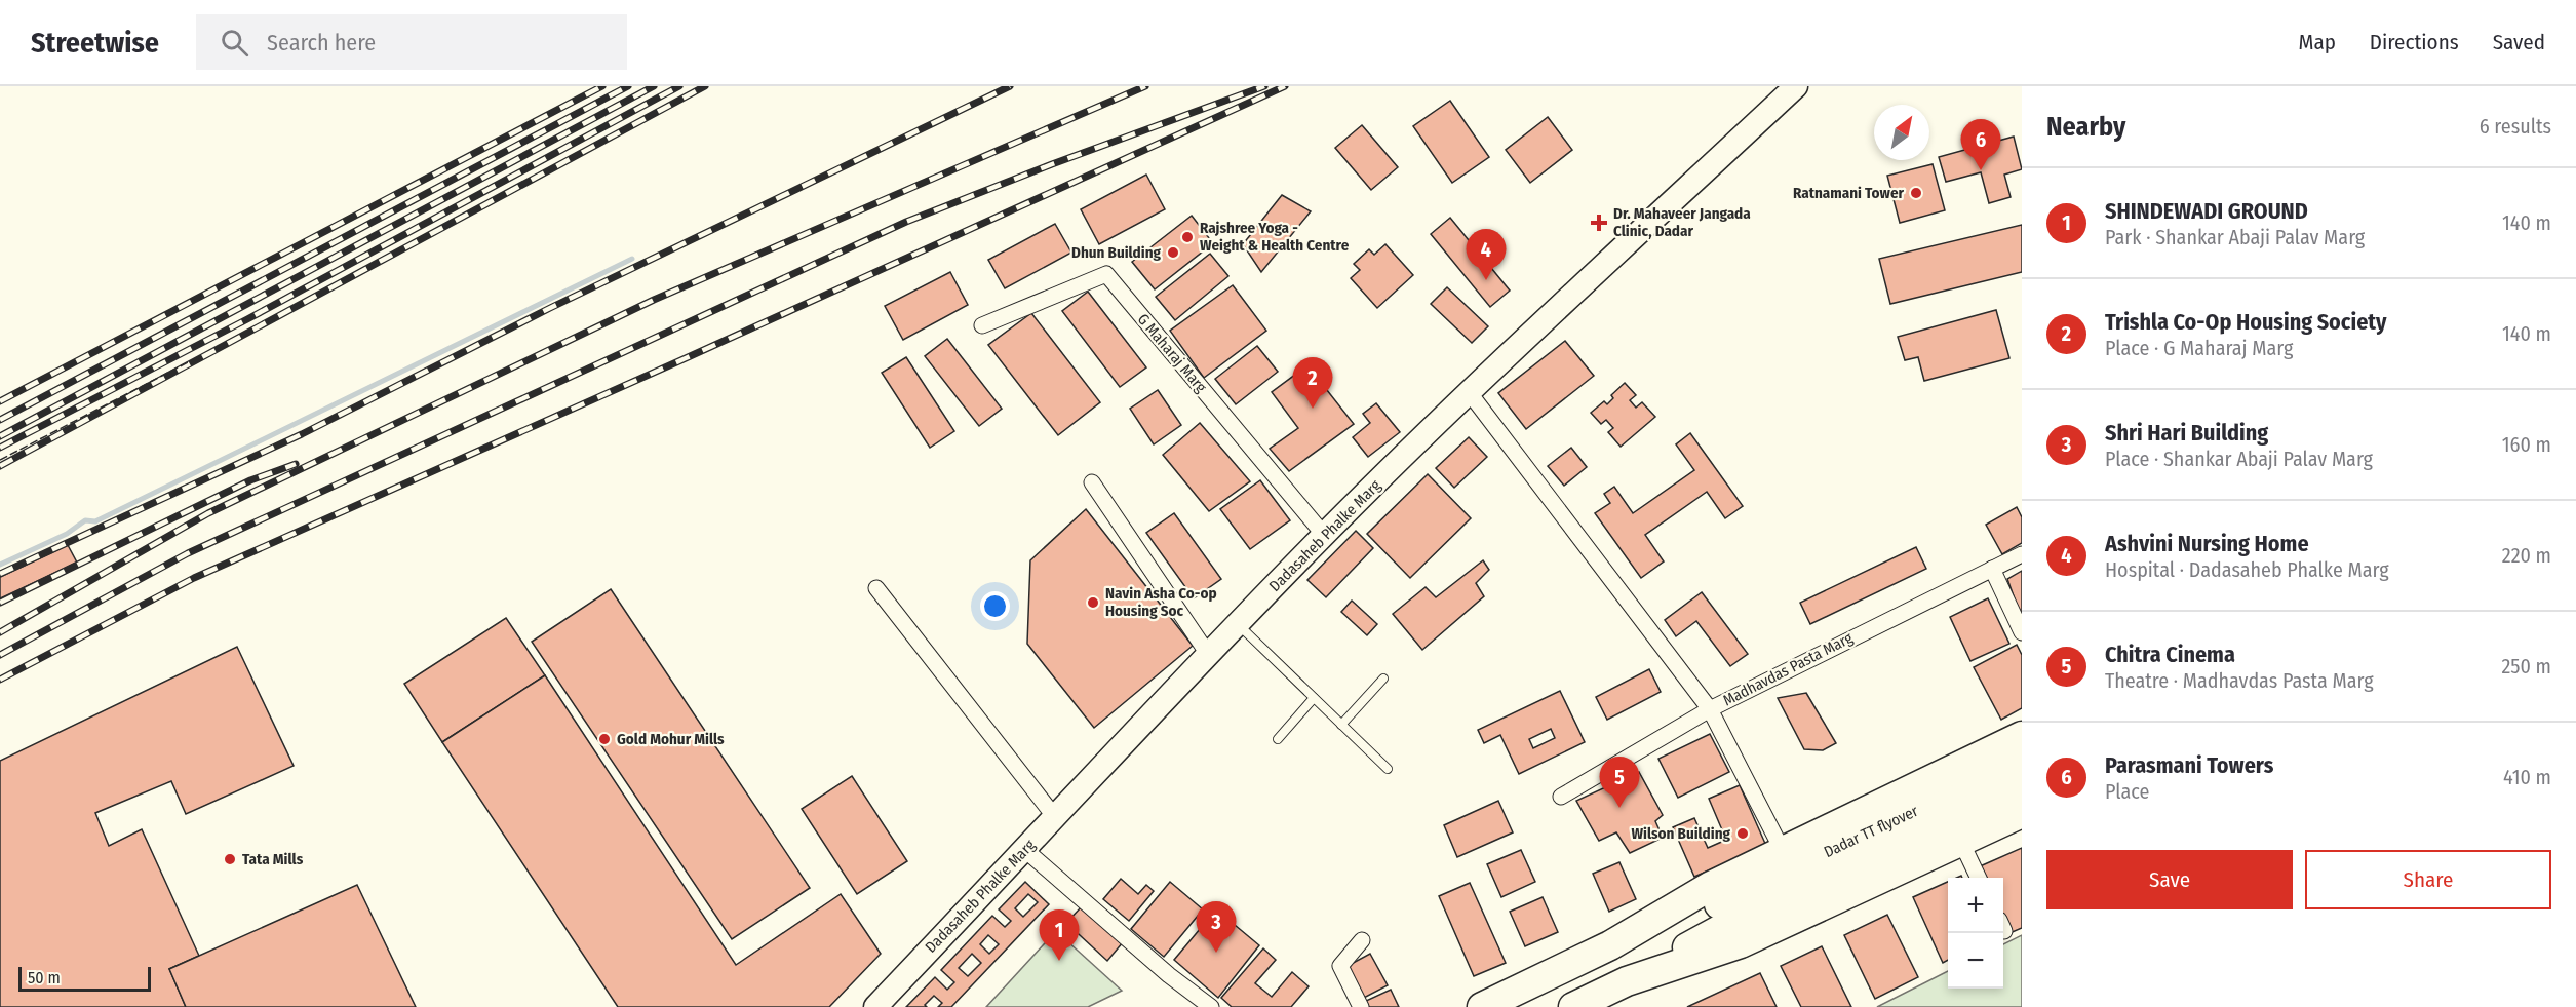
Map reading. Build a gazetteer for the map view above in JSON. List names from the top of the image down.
{
  "streets": {
    "highway": ["Dadar TT flyover"],
    "street": ["G Maharaj Marg", "Dadasaheb Phalke Marg", "Madhavdas Pasta Marg"]
  },
  "crossings": [
    ["G Maharaj Marg", "Dadasaheb Phalke Marg"]
  ],
  "places": {
    "other": [
      "Ratnamani Tower",
      "Rajshree Yoga - Weight & Health Centre",
      "Dhun Building",
      "Navin Asha Co-op Housing Soc",
      "Gold Mohur Mills",
      "Wilson Building",
      "Tata Mills"
    ],
    "health": ["Dr. Mahaveer Jangada Clinic, Dadar"]
  },
  "scale_bar": "50 m",
  "north": "top right",
  "page": {
    "header": "Streetwise",
    "search": "Search here",
    "nav": ["Map", "Directions", "Saved"],
    "heading": ["Nearby", "6 results"],
    "pins": [
      "6",
      "4",
      "2",
      "5",
      "3",
      "1"
    ],
    "list": [
      {
        "mark": "1",
        "name": "SHINDEWADI GROUND",
        "note": "Park · Shankar Abaji Palav Marg",
        "value": "140 m"
      },
      {
        "mark": "2",
        "name": "Trishla Co-Op Housing Society",
        "note": "Place · G Maharaj Marg",
        "value": "140 m"
      },
      {
        "mark": "3",
        "name": "Shri Hari Building",
        "note": "Place · Shankar Abaji Palav Marg",
        "value": "160 m"
      },
      {
        "mark": "4",
        "name": "Ashvini Nursing Home",
        "note": "Hospital · Dadasaheb Phalke Marg",
        "value": "220 m"
      },
      {
        "mark": "5",
        "name": "Chitra Cinema",
        "note": "Theatre · Madhavdas Pasta Marg",
        "value": "250 m"
      },
      {
        "mark": "6",
        "name": "Parasmani Towers",
        "note": "Place",
        "value": "410 m"
      }
    ],
    "buttons": ["Save", "Share"],
    "map_buttons": ["+", "−"],
    "scale": "50 m"
  }
}
